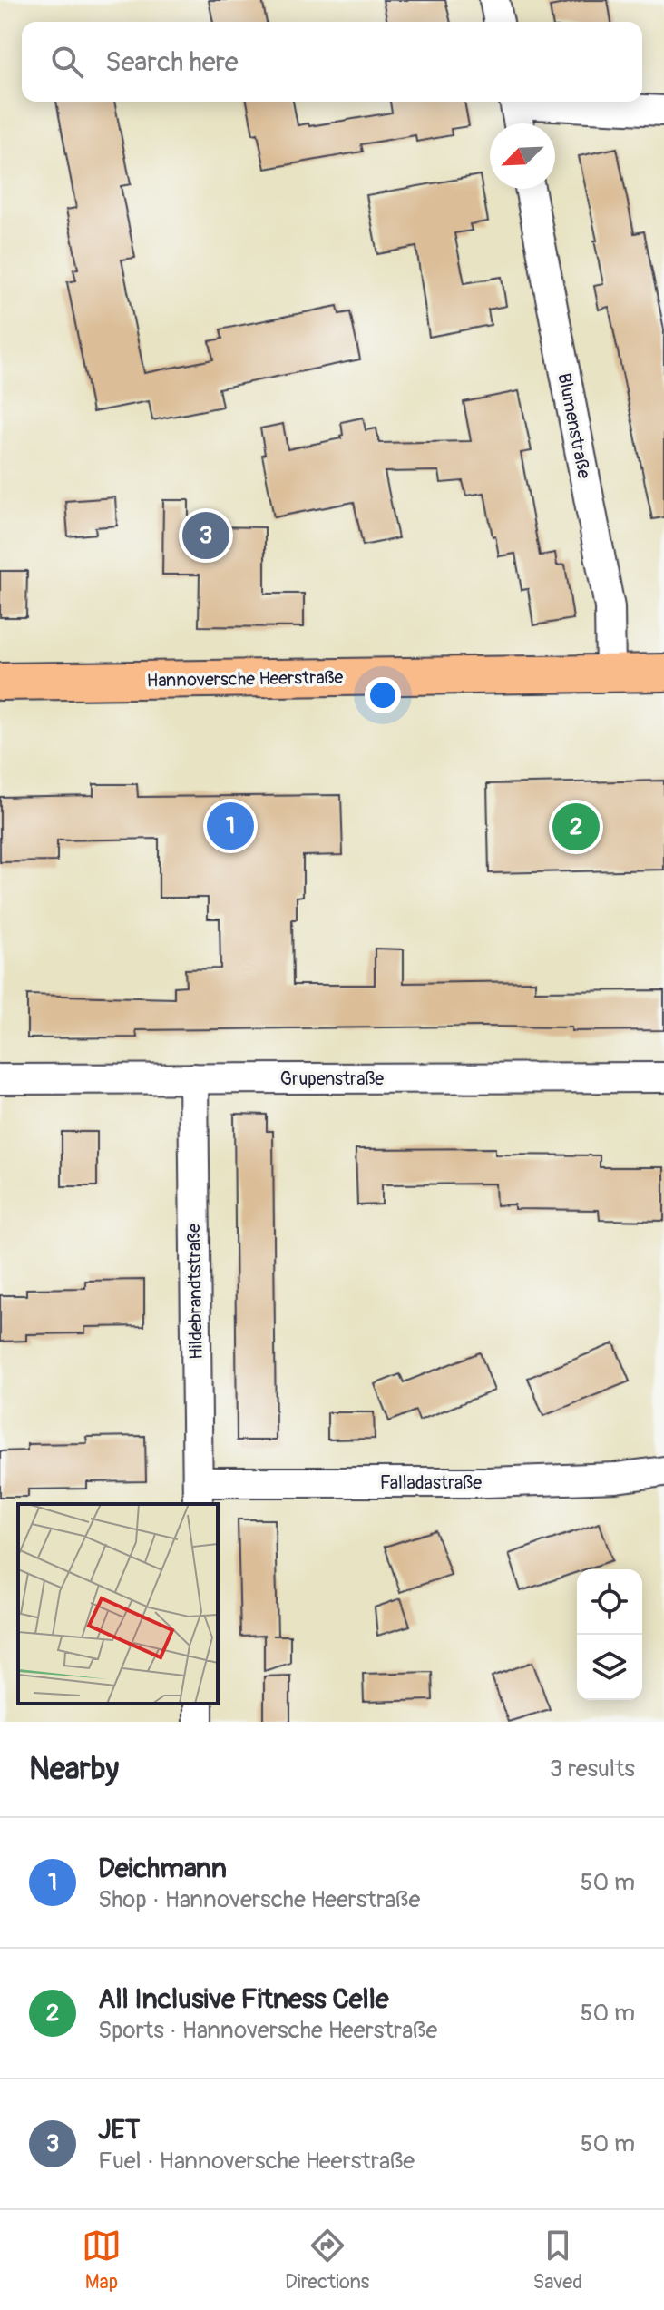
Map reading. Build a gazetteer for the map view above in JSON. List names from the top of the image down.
{
  "streets": {
    "main road": ["Hannoversche Heerstraße"],
    "street": [
      "Blumenstraße",
      "Grupenstraße",
      "Hildebrandtstraße",
      "Falladastraße"
    ]
  },
  "crossings": [
    ["Blumenstraße", "Hannoversche Heerstraße"],
    ["Grupenstraße", "Hildebrandtstraße"],
    ["Hildebrandtstraße", "Falladastraße"]
  ],
  "north": "bottom left",
  "page": {
    "search": "Search here",
    "pins": ["3", "1", "2"],
    "heading": ["Nearby", "3 results"],
    "list": [
      {
        "mark": "1",
        "name": "Deichmann",
        "note": "Shop · Hannoversche Heerstraße",
        "value": "50 m"
      },
      {
        "mark": "2",
        "name": "All Inclusive Fitness Celle",
        "note": "Sports · Hannoversche Heerstraße",
        "value": "50 m"
      },
      {
        "mark": "3",
        "name": "JET",
        "note": "Fuel · Hannoversche Heerstraße",
        "value": "50 m"
      }
    ],
    "nav": ["Map", "Directions", "Saved"]
  }
}
